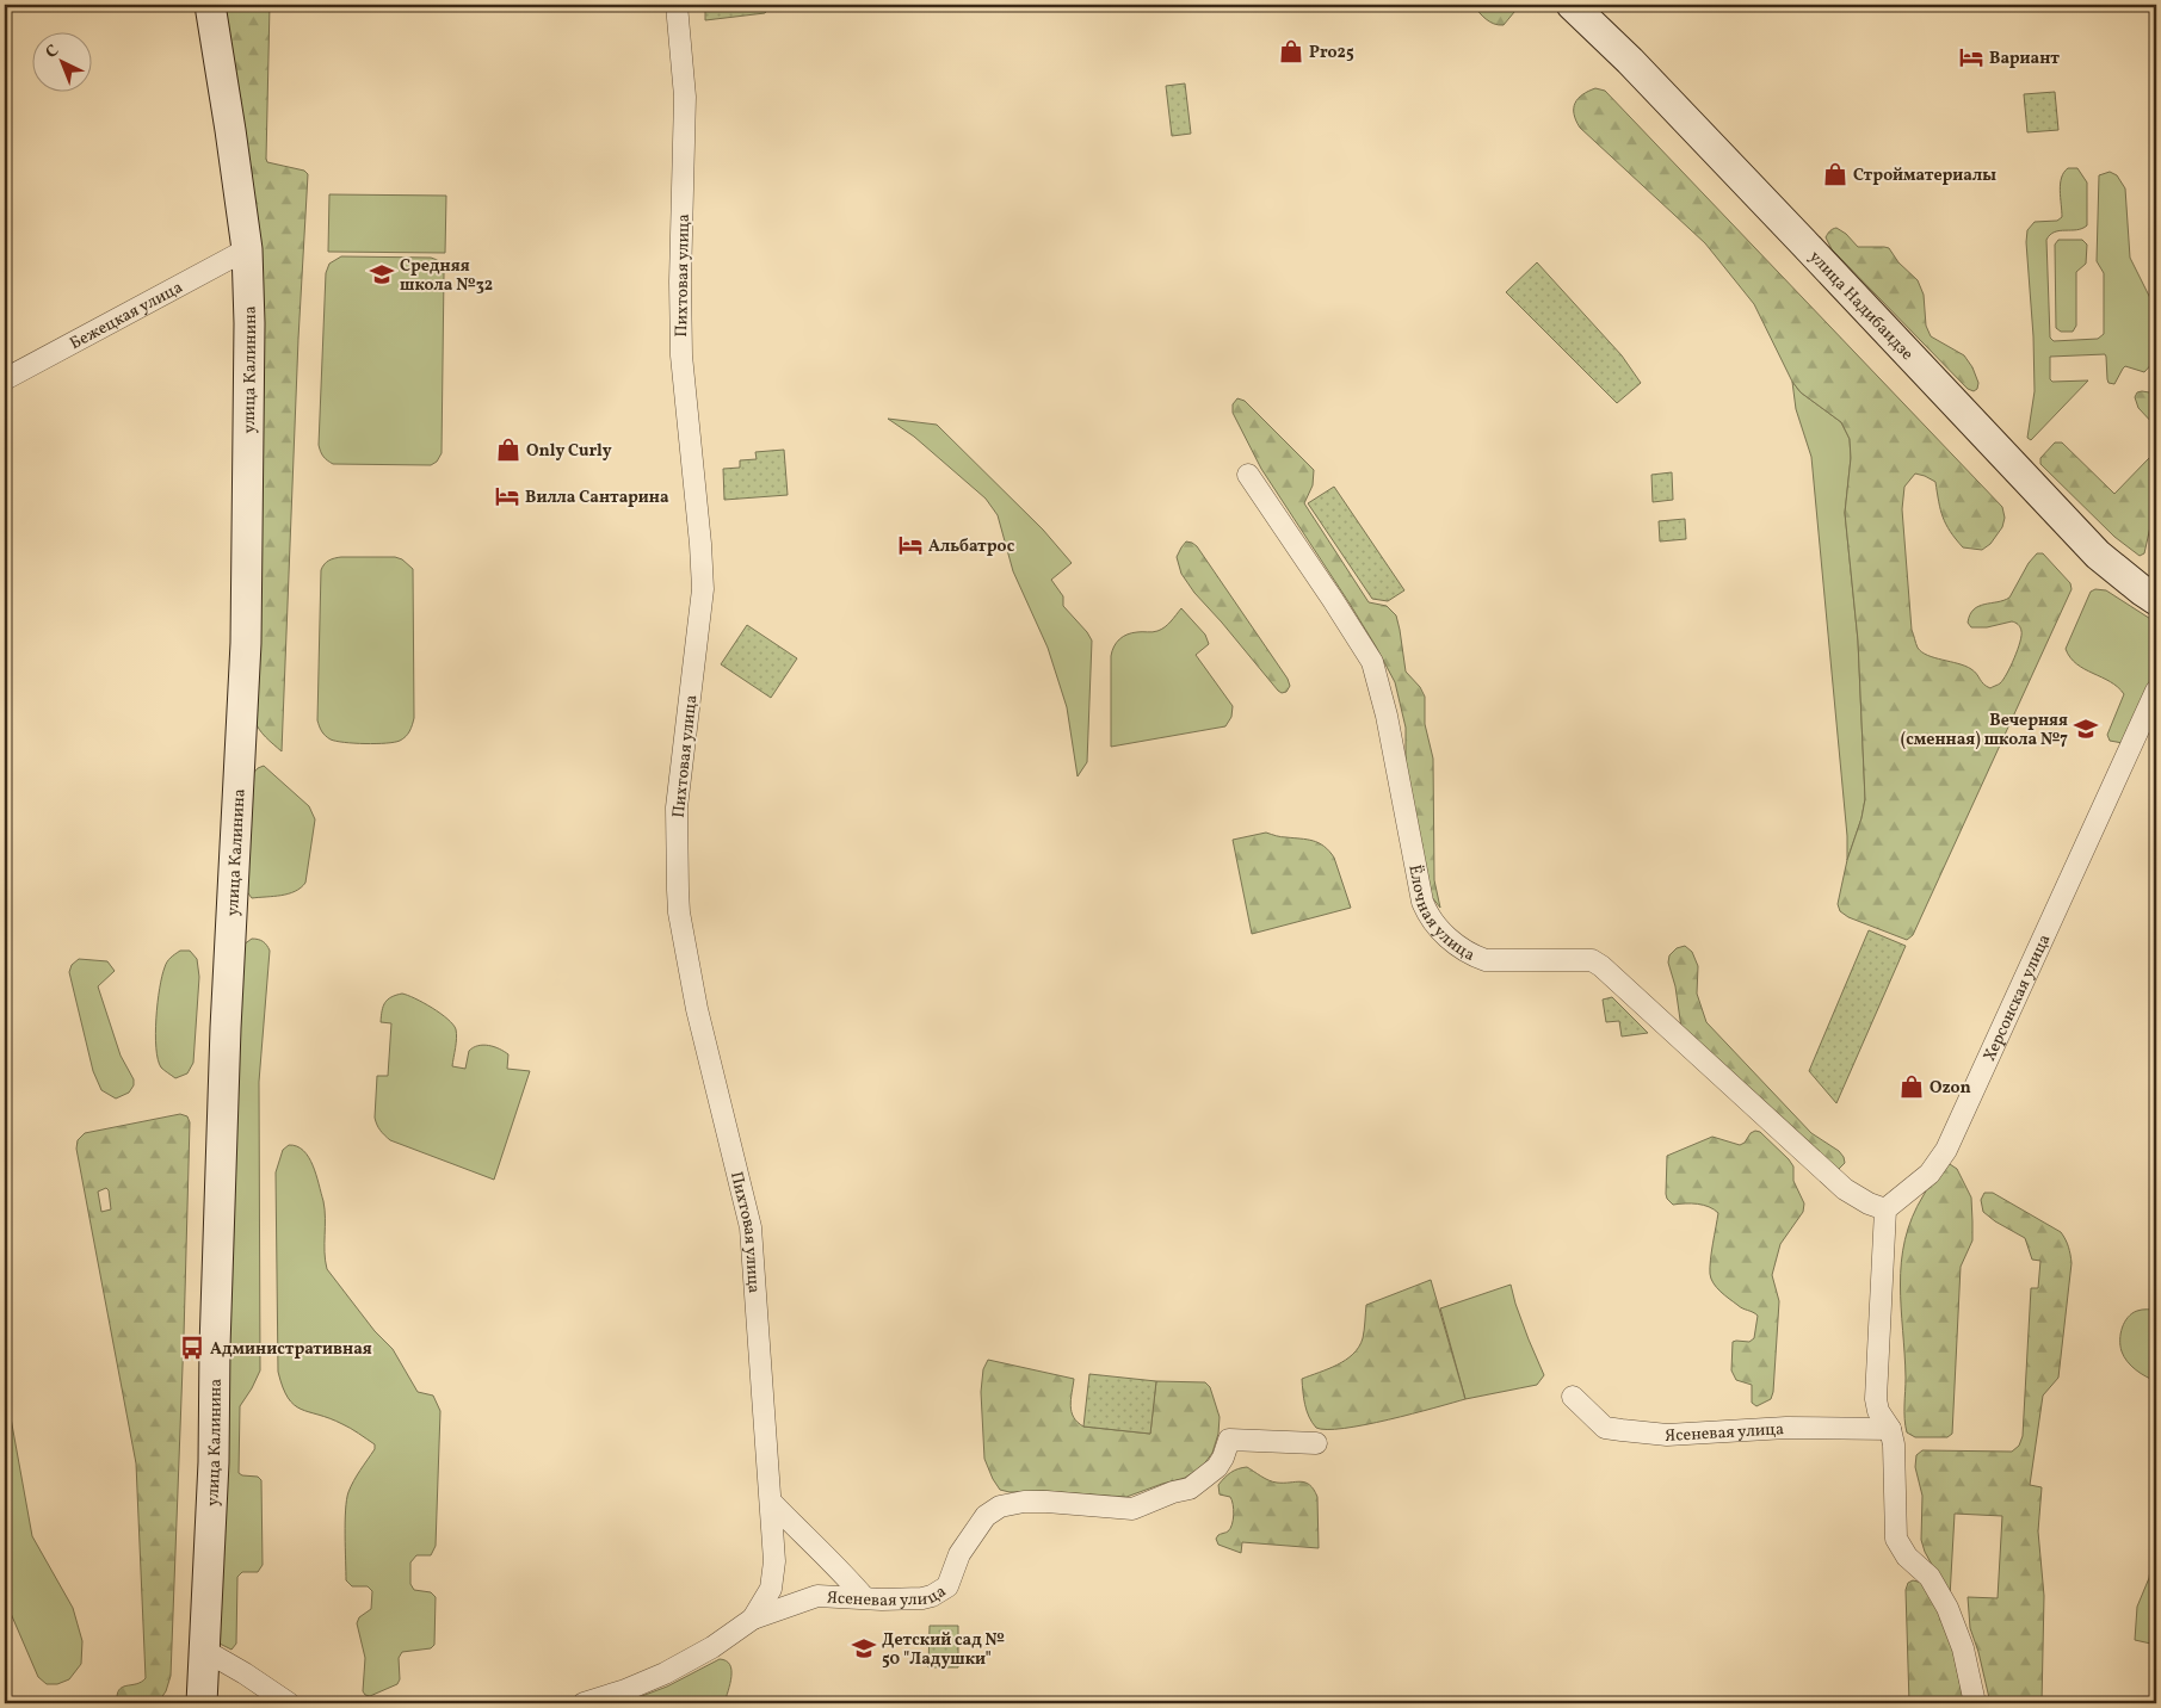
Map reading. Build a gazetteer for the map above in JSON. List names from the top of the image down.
{
  "streets": {
    "main road": ["улица Надибаидзе", "улица Калинина"],
    "street": [
      "Пихтовая улица",
      "Бежецкая улица",
      "Ёлочная улица",
      "Херсонская улица",
      "Ясеневая улица"
    ]
  },
  "crossings": [
    ["Пихтовая улица", "Ясеневая улица"],
    ["Бежецкая улица", "улица Калинина"],
    ["Ёлочная улица", "Херсонская улица"]
  ],
  "places": {
    "shop": [
      "Pro25",
      "Стройматериалы",
      "Only Curly",
      "Ozon"
    ],
    "hotel": ["Вариант", "Вилла Сантарина", "Альбатрос"],
    "school or university": ["Средняя школа №32", "Вечерняя (сменная) школа №7", "Детский сад № 50 \"Ладушки\""],
    "bus stop": ["Административная"]
  },
  "north": "top left"
}
